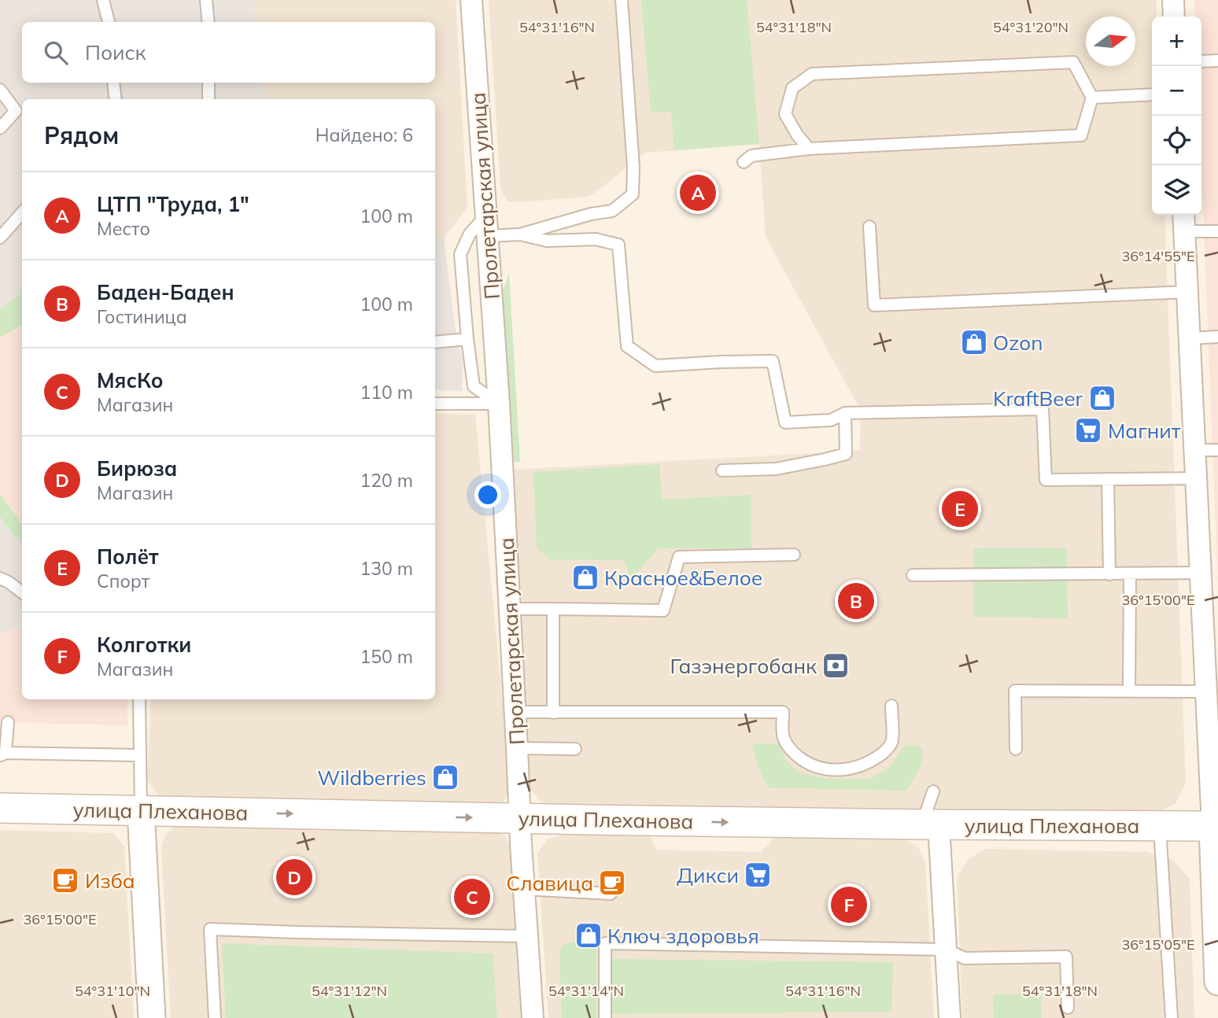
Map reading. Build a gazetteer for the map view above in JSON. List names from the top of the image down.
{
  "streets": {
    "main road": ["улица Плеханова"],
    "street": ["Пролетарская улица"]
  },
  "crossings": [
    ["Пролетарская улица", "улица Плеханова"]
  ],
  "one_way": ["улица Плеханова"],
  "places": {
    "shop": [
      "Ozon",
      "KraftBeer",
      "Красное&Белое",
      "Wildberries",
      "Ключ здоровья"
    ],
    "supermarket": ["Магнит", "Дикси"],
    "bank": ["Газэнергобанк"],
    "cafe": ["Изба", "Славица"]
  },
  "north": "right",
  "page": {
    "map_buttons": ["+", "−"],
    "search": "Поиск",
    "heading": ["Рядом", "Найдено: 6"],
    "list": [
      {
        "mark": "A",
        "name": "ЦТП \"Труда, 1\"",
        "note": "Место",
        "value": "100 m"
      },
      {
        "mark": "B",
        "name": "Баден-Баден",
        "note": "Гостиница",
        "value": "100 m"
      },
      {
        "mark": "C",
        "name": "МясКо",
        "note": "Магазин",
        "value": "110 m"
      },
      {
        "mark": "D",
        "name": "Бирюза",
        "note": "Магазин",
        "value": "120 m"
      },
      {
        "mark": "E",
        "name": "Полёт",
        "note": "Спорт",
        "value": "130 m"
      },
      {
        "mark": "F",
        "name": "Колготки",
        "note": "Магазин",
        "value": "150 m"
      }
    ],
    "pins": [
      "A",
      "E",
      "B",
      "D",
      "C",
      "F"
    ]
  },
  "coordinates": [
    "54°31'16\"N",
    "54°31'18\"N",
    "54°31'20\"N",
    "36°14'55\"E",
    "36°15'00\"E",
    "36°15'05\"E",
    "54°31'10\"N",
    "54°31'12\"N",
    "54°31'14\"N"
  ]
}
